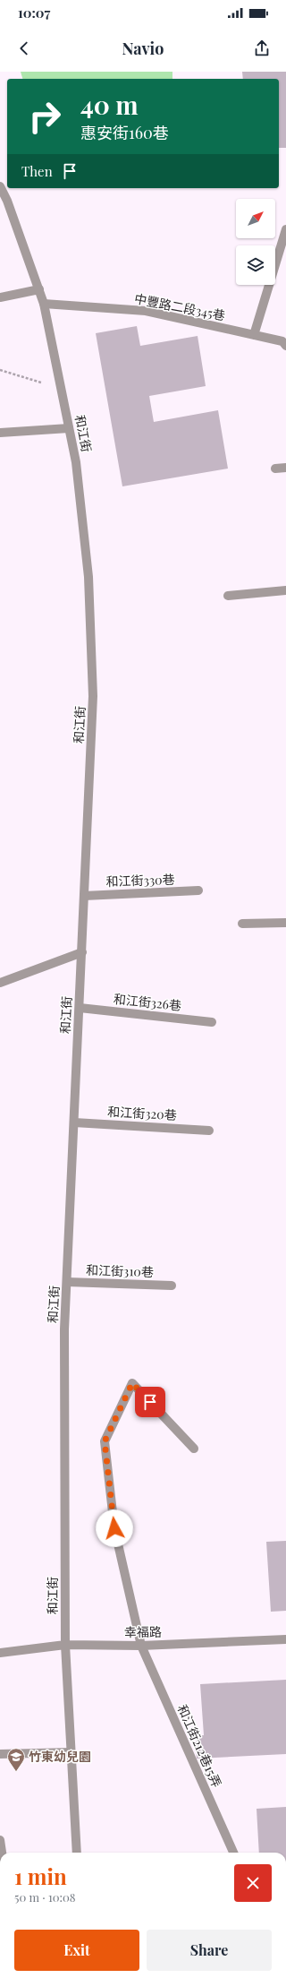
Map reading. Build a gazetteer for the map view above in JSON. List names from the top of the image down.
{
  "streets": {
    "street": [
      "中豐路二段345巷",
      "和江街",
      "和江街330巷",
      "和江街326巷",
      "和江街320巷",
      "和江街310巷",
      "幸福路",
      "和江街212巷15弄"
    ]
  },
  "crossings": [
    ["中豐路二段345巷", "和江街"],
    ["和江街", "和江街330巷"],
    ["和江街", "和江街326巷"],
    ["和江街", "和江街320巷"],
    ["和江街", "和江街310巷"],
    ["和江街", "幸福路"],
    ["幸福路", "和江街212巷15弄"]
  ],
  "places": {
    "school or university": ["竹東幼兒園"]
  },
  "north": "top right",
  "page": {
    "status": "10:07",
    "header": "Navio",
    "turn": ["40 m", "惠安街160巷"],
    "then": "Then",
    "heading": ["1 min", "50 m · 10:08"],
    "buttons": ["Exit", "Share"]
  }
}
